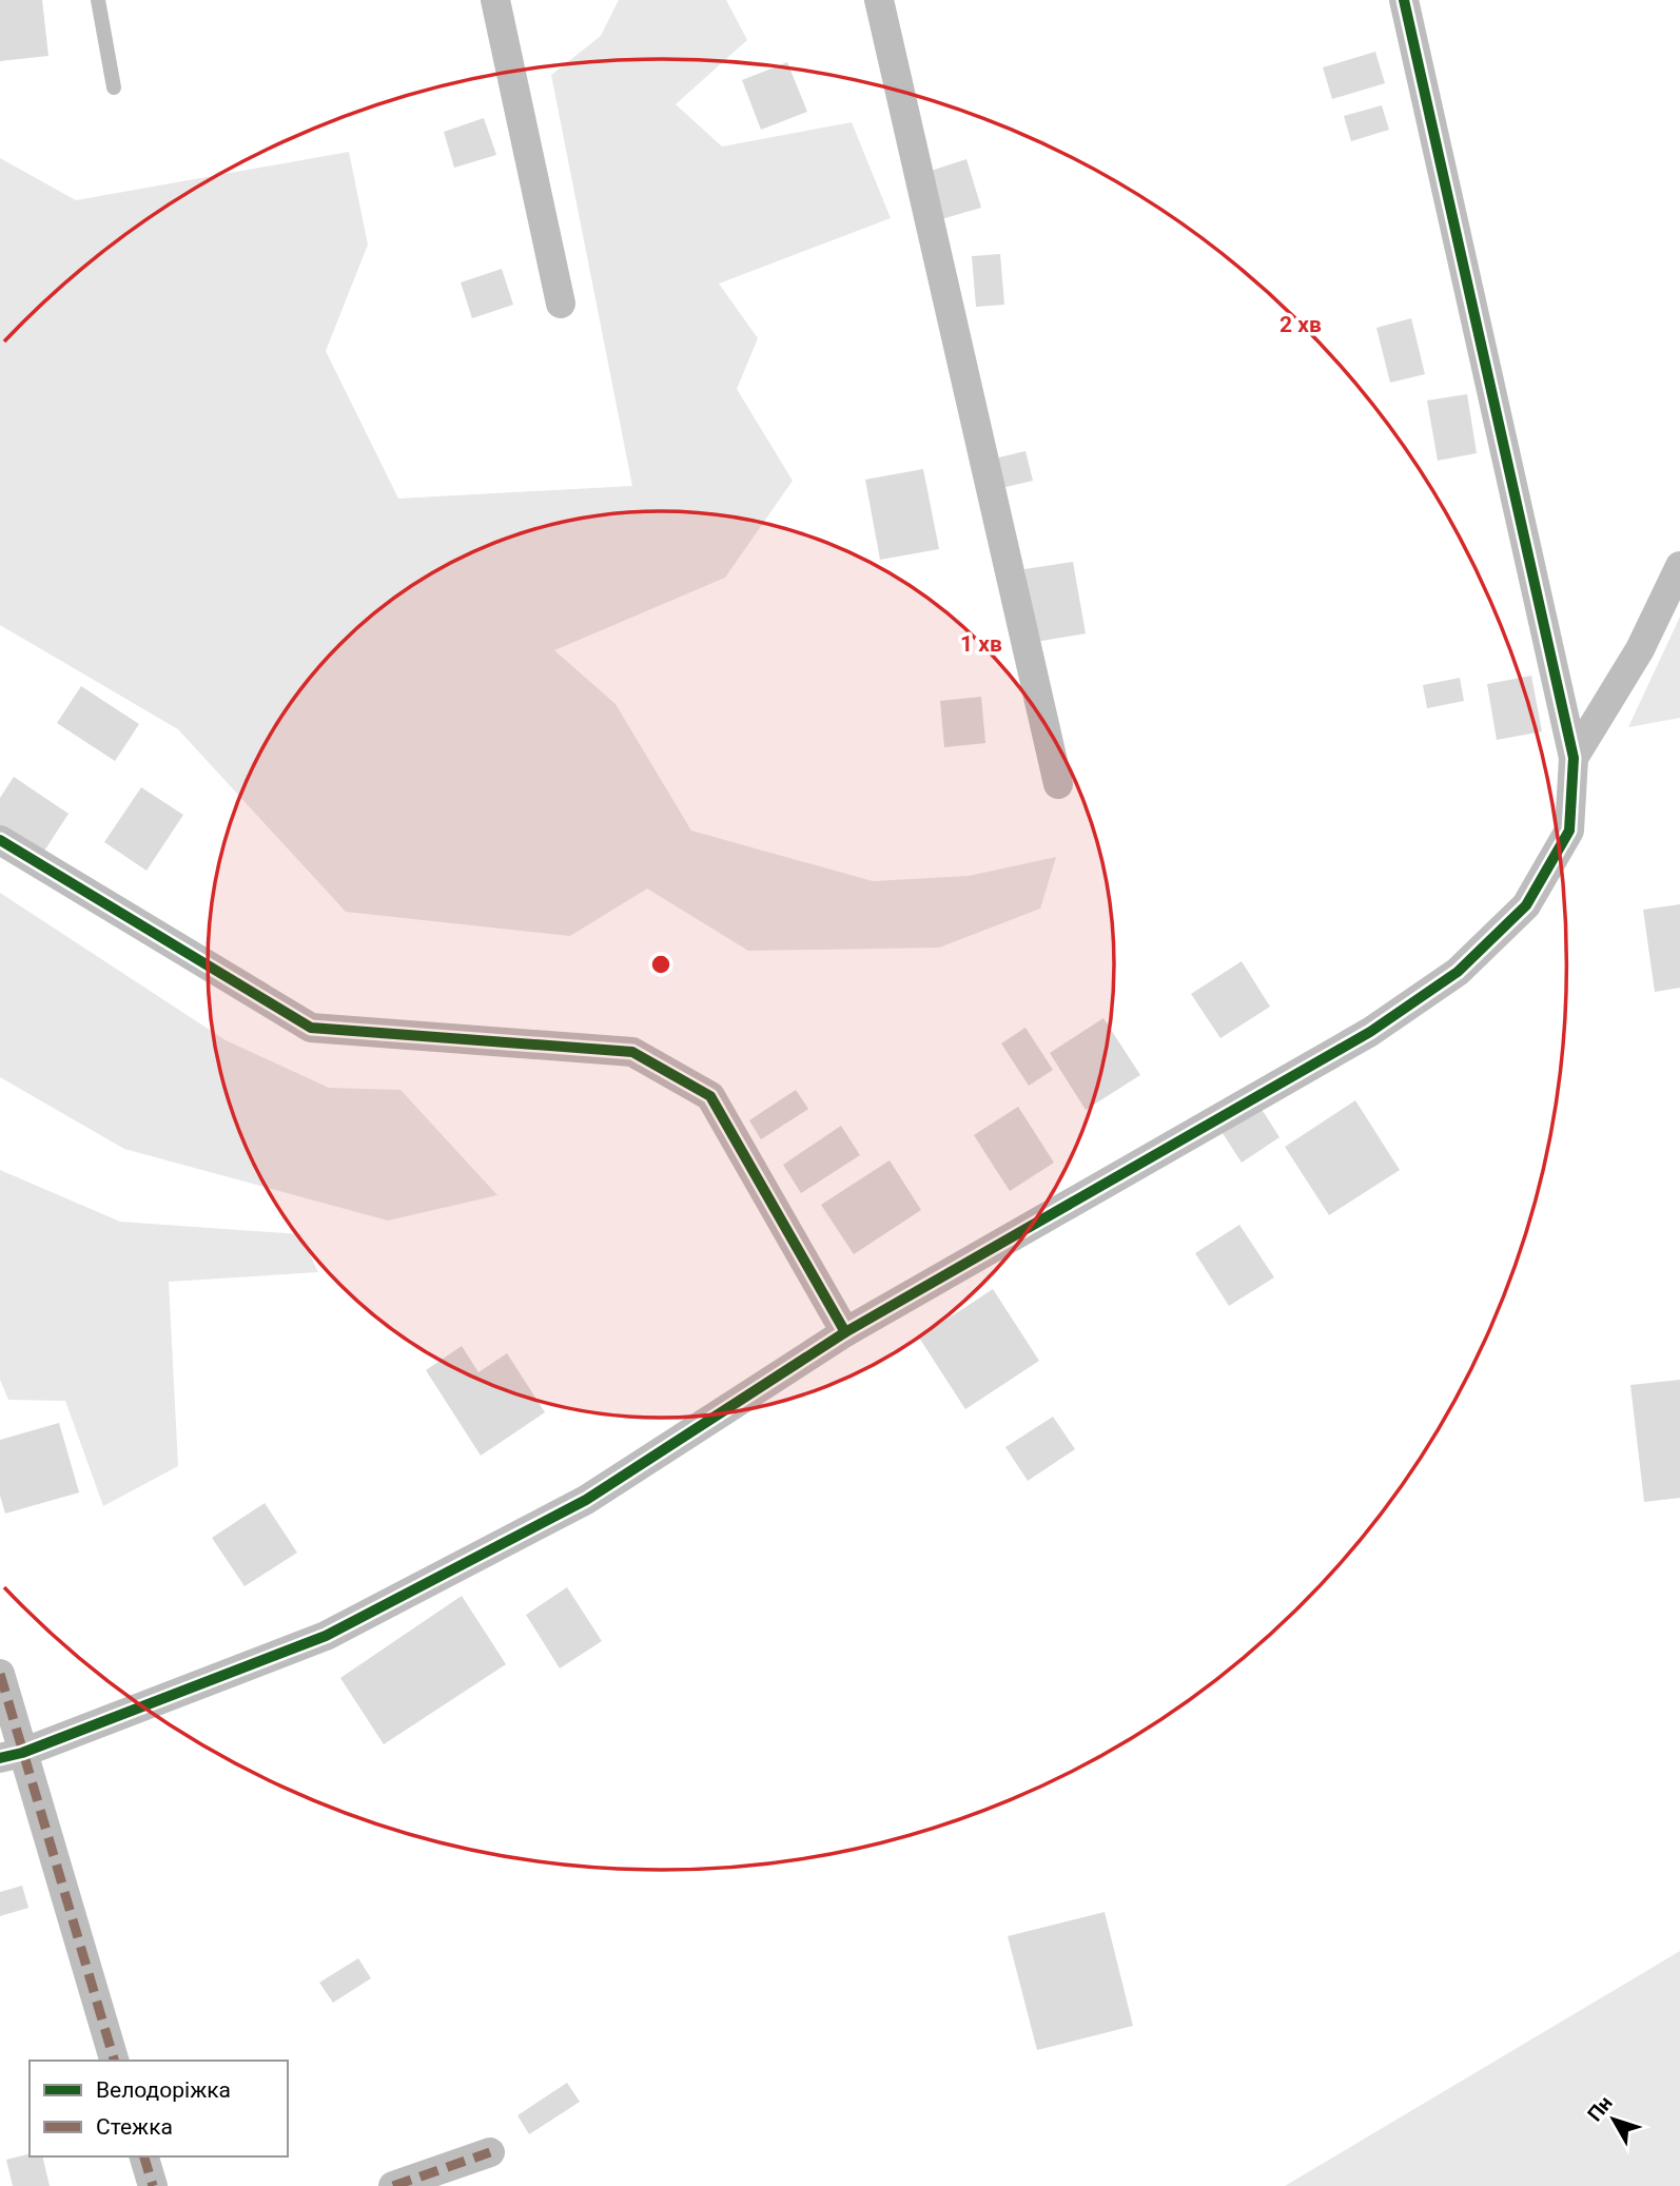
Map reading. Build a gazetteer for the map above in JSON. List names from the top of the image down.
{
  "legend": ["Велодоріжка", "Стежка"],
  "north": "top left",
  "rings": ["2 хв", "1 хв"]
}
